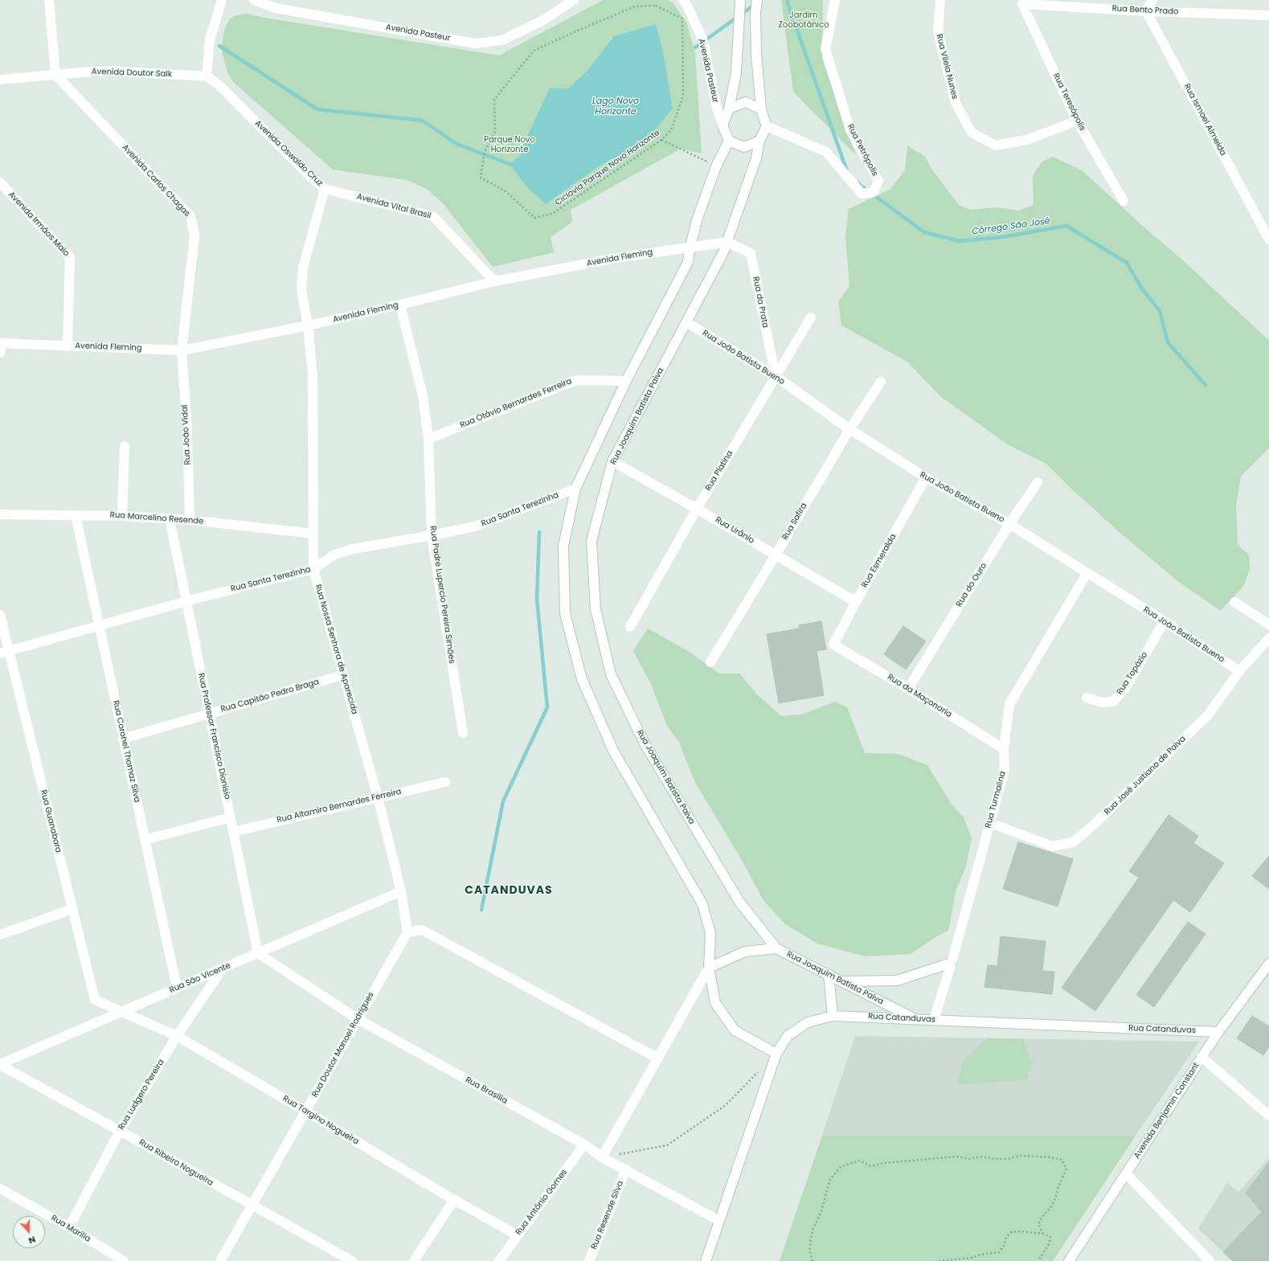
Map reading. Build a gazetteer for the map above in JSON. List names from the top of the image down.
{
  "streets": {
    "street": [
      "Rua Bento Prado",
      "Avenida Pasteur",
      "Rua Vilela Nunes",
      "Avenida Doutor Salk",
      "Rua Teresópolis",
      "Rua Ismael Almeida",
      "Rua Petrópolis",
      "Avenida Oswaldo Cruz",
      "Avenida Carlos Chagas",
      "Avenida Vital Brasil",
      "Avenida Irmãos Maio",
      "Avenida Fleming",
      "Rua da Prata",
      "Rua João Batista Bueno",
      "Rua Otávio Bernardes Ferreira",
      "Rua Joaquim Batista Paiva",
      "Rua João Vidal",
      "Rua Platina",
      "Rua Santa Terezinha",
      "Rua Marcelino Resende",
      "Rua Safira",
      "Rua Urânio",
      "Rua Esmeralda",
      "Rua do Ouro",
      "Rua Padre Lupercio Pereira Simões",
      "Rua Nossa Senhora de Aparecida",
      "Rua Topázio",
      "Rua Capitão Pedro Braga",
      "Rua da Maçonaria",
      "Rua Professor Francisco Dionisio",
      "Rua Coronel Thomaz Silva",
      "Rua José Justiano de Paiva",
      "Rua Turmalina",
      "Rua Altamiro Bernardes Ferreira",
      "Rua Guanabara",
      "Rua São Vicente",
      "Rua Catanduvas",
      "Rua Doutor Manoel Rodrigues",
      "Rua Brasília",
      "Rua Ludgero Pereira",
      "Avenida Benjamin Constant",
      "Rua Targino Nogueira",
      "Rua Ribeiro Nogueira",
      "Rua Antônio Gomes",
      "Rua Resende Silva",
      "Rua Marília"
    ],
    "path": ["Ciclovia Parque Novo Horizonte"]
  },
  "crossings": [
    ["Rua Bento Prado", "Rua Teresópolis"],
    ["Rua Bento Prado", "Rua Ismael Almeida"],
    ["Avenida Pasteur", "Rua Petrópolis"],
    ["Avenida Pasteur", "Rua Joaquim Batista Paiva"],
    ["Rua Vilela Nunes", "Rua Teresópolis"],
    ["Avenida Doutor Salk", "Avenida Oswaldo Cruz"],
    ["Avenida Doutor Salk", "Avenida Carlos Chagas"],
    ["Rua Petrópolis", "Rua Joaquim Batista Paiva"],
    ["Avenida Oswaldo Cruz", "Avenida Vital Brasil"],
    ["Avenida Oswaldo Cruz", "Avenida Fleming"],
    ["Avenida Oswaldo Cruz", "Rua Nossa Senhora de Aparecida"],
    ["Avenida Carlos Chagas", "Avenida Fleming"],
    ["Avenida Carlos Chagas", "Rua João Vidal"],
    ["Avenida Vital Brasil", "Avenida Fleming"],
    ["Avenida Irmãos Maio", "Avenida Fleming"],
    ["Avenida Fleming", "Rua da Prata"],
    ["Avenida Fleming", "Rua Joaquim Batista Paiva"],
    ["Avenida Fleming", "Rua João Vidal"],
    ["Avenida Fleming", "Rua Padre Lupercio Pereira Simões"],
    ["Avenida Fleming", "Rua Nossa Senhora de Aparecida"],
    ["Rua da Prata", "Rua João Batista Bueno"],
    ["Rua da Prata", "Rua Joaquim Batista Paiva"],
    ["Rua da Prata", "Rua Platina"],
    ["Rua João Batista Bueno", "Rua Joaquim Batista Paiva"],
    ["Rua João Batista Bueno", "Rua Platina"],
    ["Rua João Batista Bueno", "Rua Safira"],
    ["Rua João Batista Bueno", "Rua Esmeralda"],
    ["Rua João Batista Bueno", "Rua do Ouro"],
    ["Rua João Batista Bueno", "Rua Topázio"],
    ["Rua João Batista Bueno", "Rua José Justiano de Paiva"],
    ["Rua João Batista Bueno", "Rua Turmalina"],
    ["Rua Otávio Bernardes Ferreira", "Rua Padre Lupercio Pereira Simões"],
    ["Rua Joaquim Batista Paiva", "Rua Urânio"],
    ["Rua Joaquim Batista Paiva", "Rua Catanduvas"],
    ["Rua João Vidal", "Rua Marcelino Resende"],
    ["Rua Platina", "Rua Urânio"],
    ["Rua Santa Terezinha", "Rua Padre Lupercio Pereira Simões"],
    ["Rua Santa Terezinha", "Rua Nossa Senhora de Aparecida"],
    ["Rua Santa Terezinha", "Rua Professor Francisco Dionisio"],
    ["Rua Santa Terezinha", "Rua Coronel Thomaz Silva"],
    ["Rua Santa Terezinha", "Rua Guanabara"],
    ["Rua Marcelino Resende", "Rua Nossa Senhora de Aparecida"],
    ["Rua Marcelino Resende", "Rua Professor Francisco Dionisio"],
    ["Rua Marcelino Resende", "Rua Coronel Thomaz Silva"],
    ["Rua Safira", "Rua Urânio"],
    ["Rua Urânio", "Rua Esmeralda"],
    ["Rua Esmeralda", "Rua da Maçonaria"],
    ["Rua do Ouro", "Rua da Maçonaria"],
    ["Rua Nossa Senhora de Aparecida", "Rua Capitão Pedro Braga"],
    ["Rua Nossa Senhora de Aparecida", "Rua Altamiro Bernardes Ferreira"],
    ["Rua Nossa Senhora de Aparecida", "Rua São Vicente"],
    ["Rua Capitão Pedro Braga", "Rua Professor Francisco Dionisio"],
    ["Rua Capitão Pedro Braga", "Rua Coronel Thomaz Silva"],
    ["Rua da Maçonaria", "Rua Turmalina"],
    ["Rua Professor Francisco Dionisio", "Rua Altamiro Bernardes Ferreira"],
    ["Rua Professor Francisco Dionisio", "Rua São Vicente"],
    ["Rua Professor Francisco Dionisio", "Rua Brasília"],
    ["Rua Coronel Thomaz Silva", "Rua São Vicente"],
    ["Rua José Justiano de Paiva", "Rua Turmalina"],
    ["Rua Turmalina", "Rua Catanduvas"],
    ["Rua Guanabara", "Rua São Vicente"],
    ["Rua Guanabara", "Rua Targino Nogueira"],
    ["Rua São Vicente", "Rua Brasília"],
    ["Rua São Vicente", "Rua Ludgero Pereira"],
    ["Rua São Vicente", "Rua Targino Nogueira"],
    ["Rua São Vicente", "Rua Ribeiro Nogueira"],
    ["Rua Catanduvas", "Rua Brasília"],
    ["Rua Catanduvas", "Avenida Benjamin Constant"],
    ["Rua Doutor Manoel Rodrigues", "Rua Brasília"],
    ["Rua Doutor Manoel Rodrigues", "Rua Targino Nogueira"],
    ["Rua Doutor Manoel Rodrigues", "Rua Ribeiro Nogueira"],
    ["Rua Brasília", "Rua Antônio Gomes"],
    ["Rua Brasília", "Rua Resende Silva"],
    ["Rua Ludgero Pereira", "Rua Targino Nogueira"],
    ["Rua Ludgero Pereira", "Rua Ribeiro Nogueira"],
    ["Rua Ludgero Pereira", "Rua Marília"],
    ["Rua Targino Nogueira", "Rua Antônio Gomes"]
  ],
  "districts": ["CATANDUVAS"],
  "water": ["Lago Novo Horizonte", "Córrego São José"],
  "parks": ["Jardim Zoobotânico", "Parque Novo Horizonte"],
  "north": "bottom"
}
